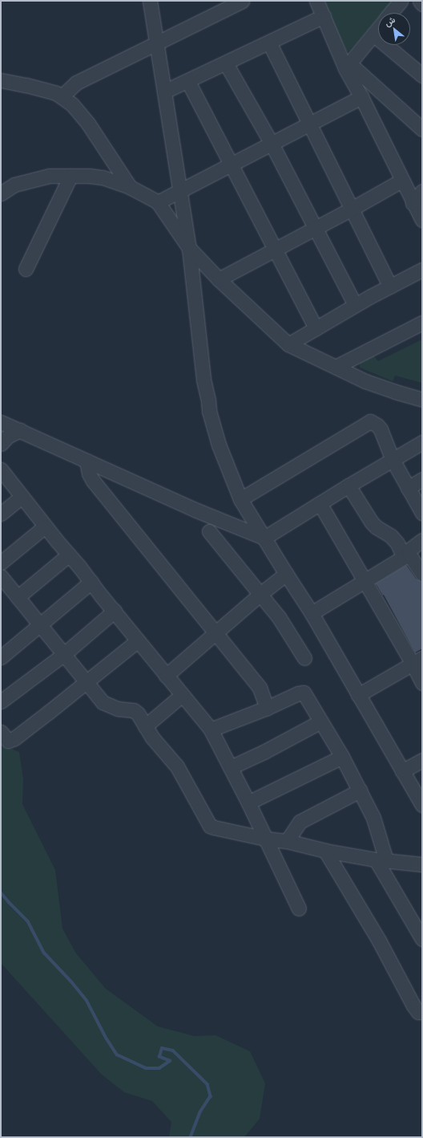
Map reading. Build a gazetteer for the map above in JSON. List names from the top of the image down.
{
  "north": "top left"
}
